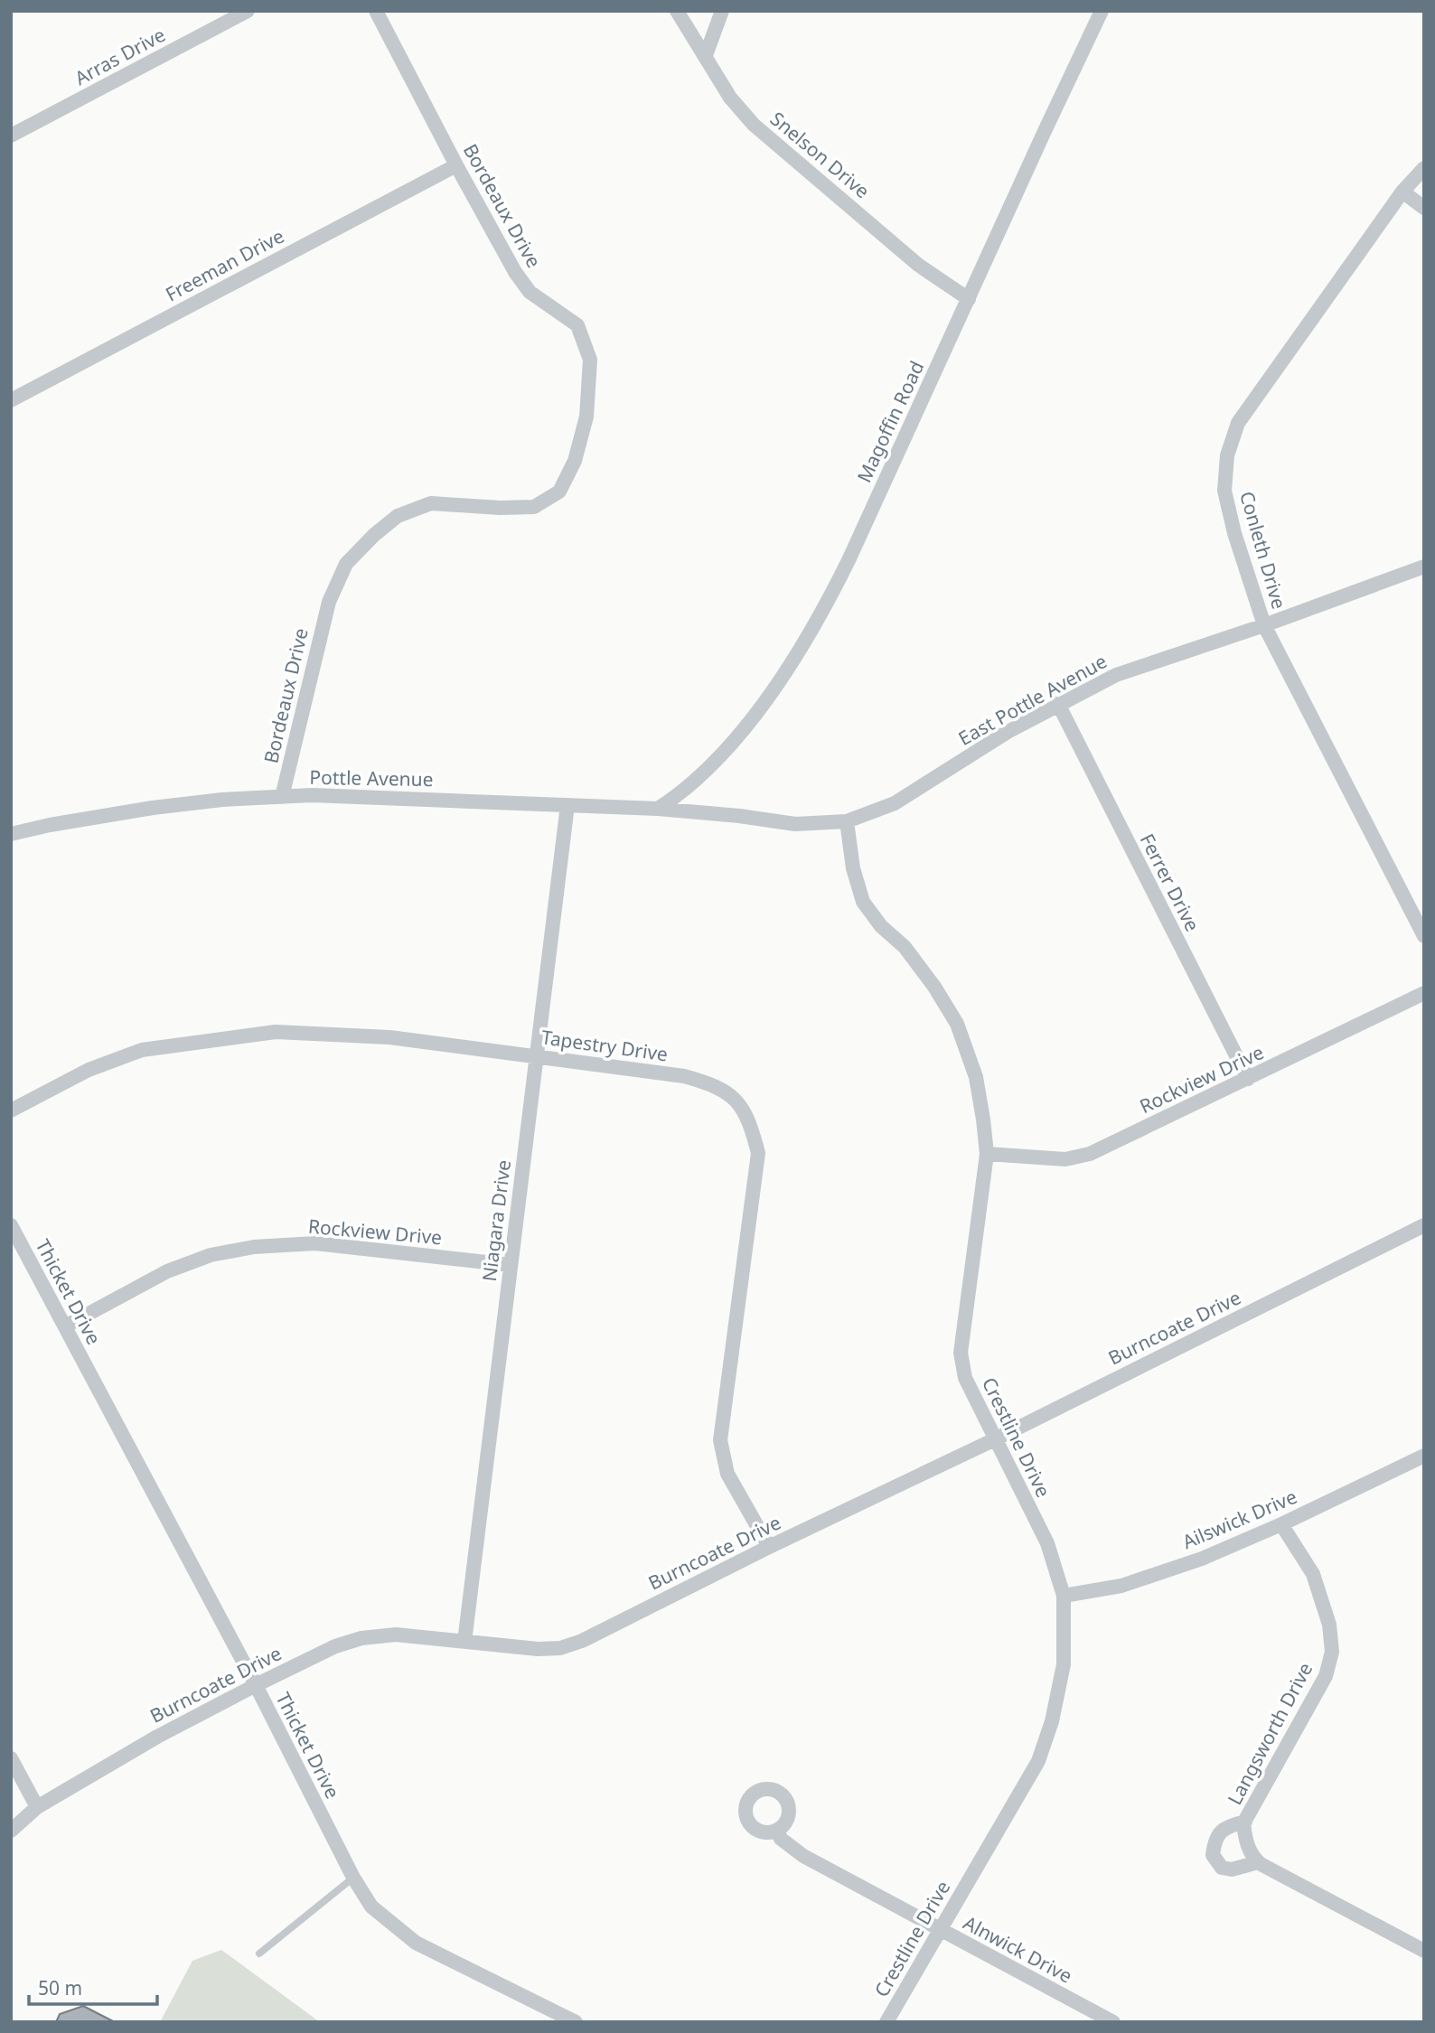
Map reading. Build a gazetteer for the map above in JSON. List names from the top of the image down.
{
  "streets": {
    "street": [
      "Arras Drive",
      "Snelson Drive",
      "Bordeaux Drive",
      "Freeman Drive",
      "Magoffin Road",
      "Conleth Drive",
      "East Pottle Avenue",
      "Pottle Avenue",
      "Ferrer Drive",
      "Tapestry Drive",
      "Rockview Drive",
      "Niagara Drive",
      "Thicket Drive",
      "Burncoate Drive",
      "Crestline Drive",
      "Ailswick Drive",
      "Langsworth Drive",
      "Alnwick Drive"
    ]
  },
  "crossings": [
    ["Snelson Drive", "Magoffin Road"],
    ["Bordeaux Drive", "Freeman Drive"],
    ["Bordeaux Drive", "Pottle Avenue"],
    ["Magoffin Road", "East Pottle Avenue"],
    ["Magoffin Road", "Pottle Avenue"],
    ["Conleth Drive", "East Pottle Avenue"],
    ["East Pottle Avenue", "Pottle Avenue"],
    ["East Pottle Avenue", "Ferrer Drive"],
    ["East Pottle Avenue", "Crestline Drive"],
    ["Pottle Avenue", "Niagara Drive"],
    ["Ferrer Drive", "Rockview Drive"],
    ["Tapestry Drive", "Niagara Drive"],
    ["Tapestry Drive", "Burncoate Drive"],
    ["Rockview Drive", "Niagara Drive"],
    ["Rockview Drive", "Thicket Drive"],
    ["Rockview Drive", "Crestline Drive"],
    ["Niagara Drive", "Burncoate Drive"],
    ["Thicket Drive", "Burncoate Drive"],
    ["Burncoate Drive", "Crestline Drive"],
    ["Crestline Drive", "Ailswick Drive"],
    ["Crestline Drive", "Alnwick Drive"],
    ["Ailswick Drive", "Langsworth Drive"]
  ],
  "scale_bar": "50 m"
}
